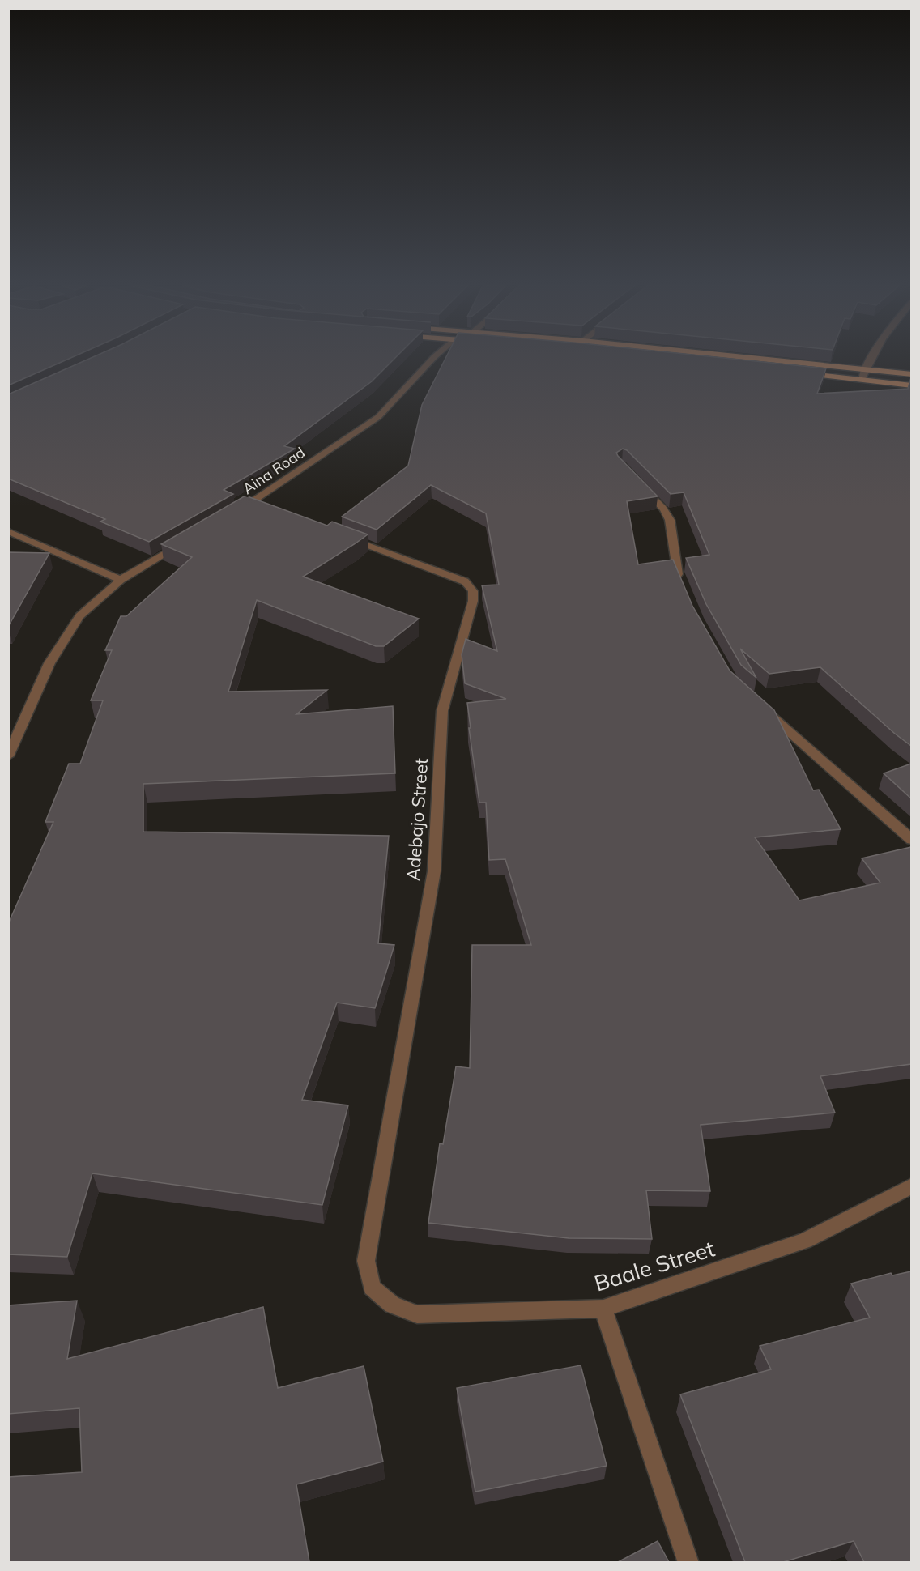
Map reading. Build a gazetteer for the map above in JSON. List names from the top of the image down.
{
  "streets": {
    "street": ["Aina Road", "Adebajo Street", "Baale Street"]
  },
  "crossings": [
    ["Adebajo Street", "Baale Street"]
  ]
}
